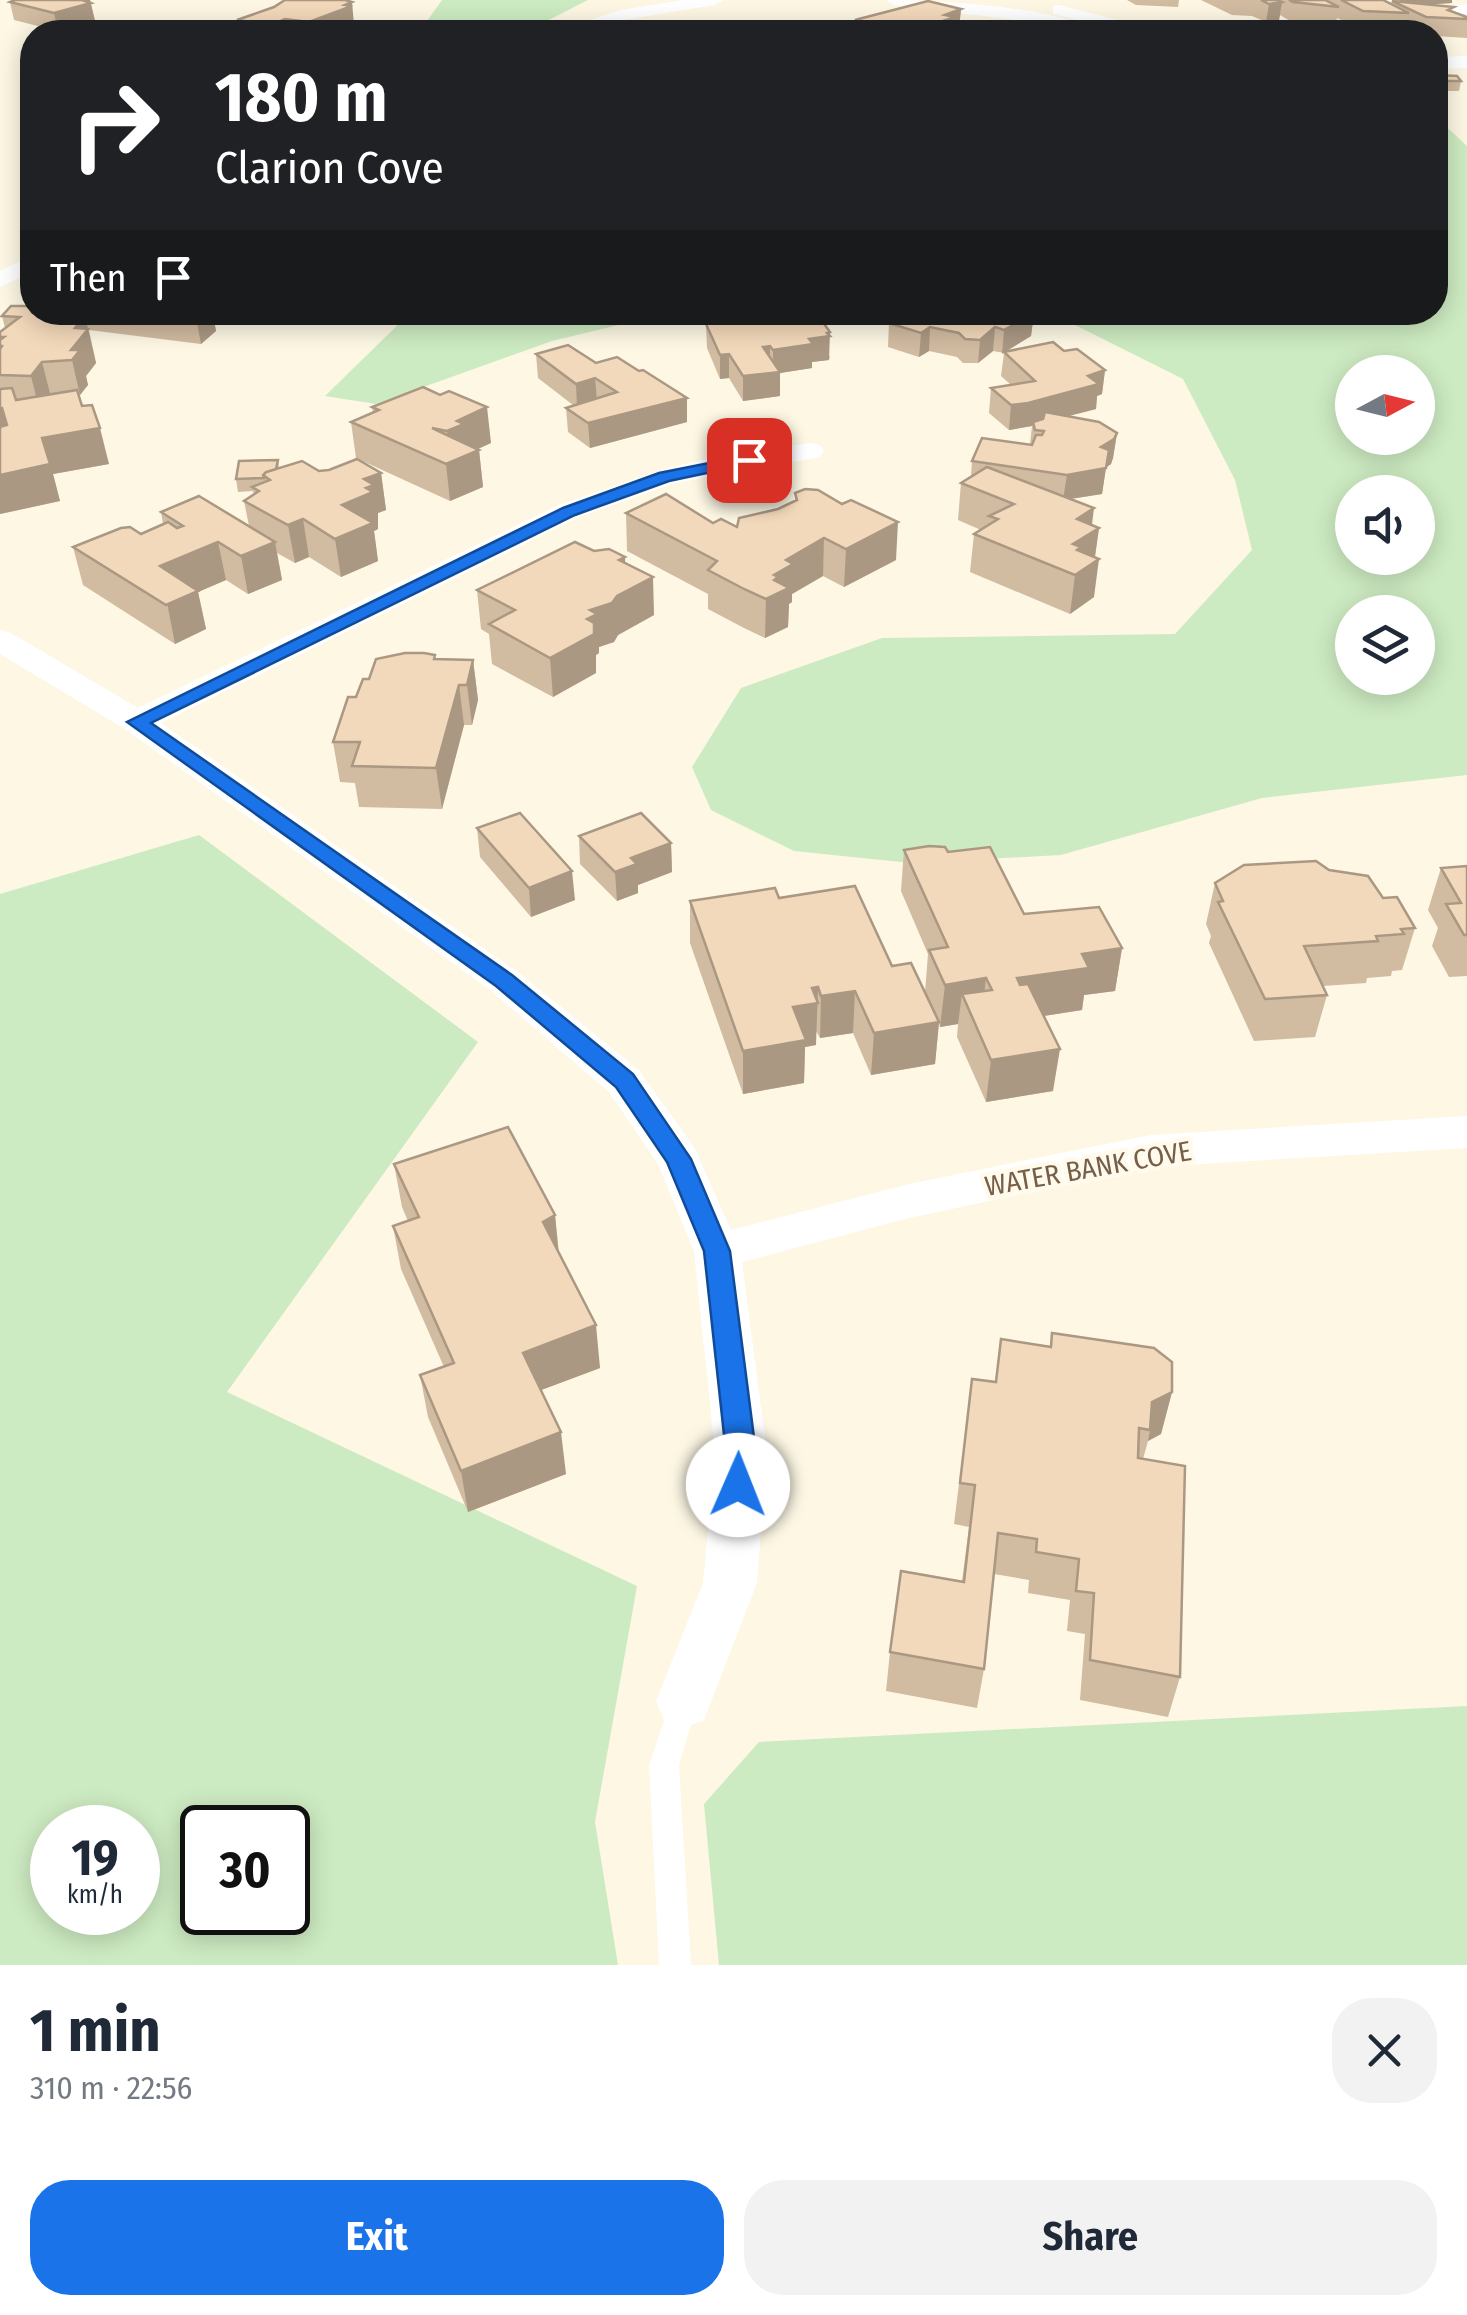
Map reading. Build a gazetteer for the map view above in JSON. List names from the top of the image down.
{
  "streets": {
    "street": ["WATER BANK COVE"]
  },
  "north": "right",
  "page": {
    "turn": ["180 m", "Clarion Cove"],
    "then": "Then",
    "speed": "19 km/h",
    "limit": "30",
    "heading": ["1 min", "310 m · 22:56"],
    "buttons": ["Exit", "Share"]
  }
}
